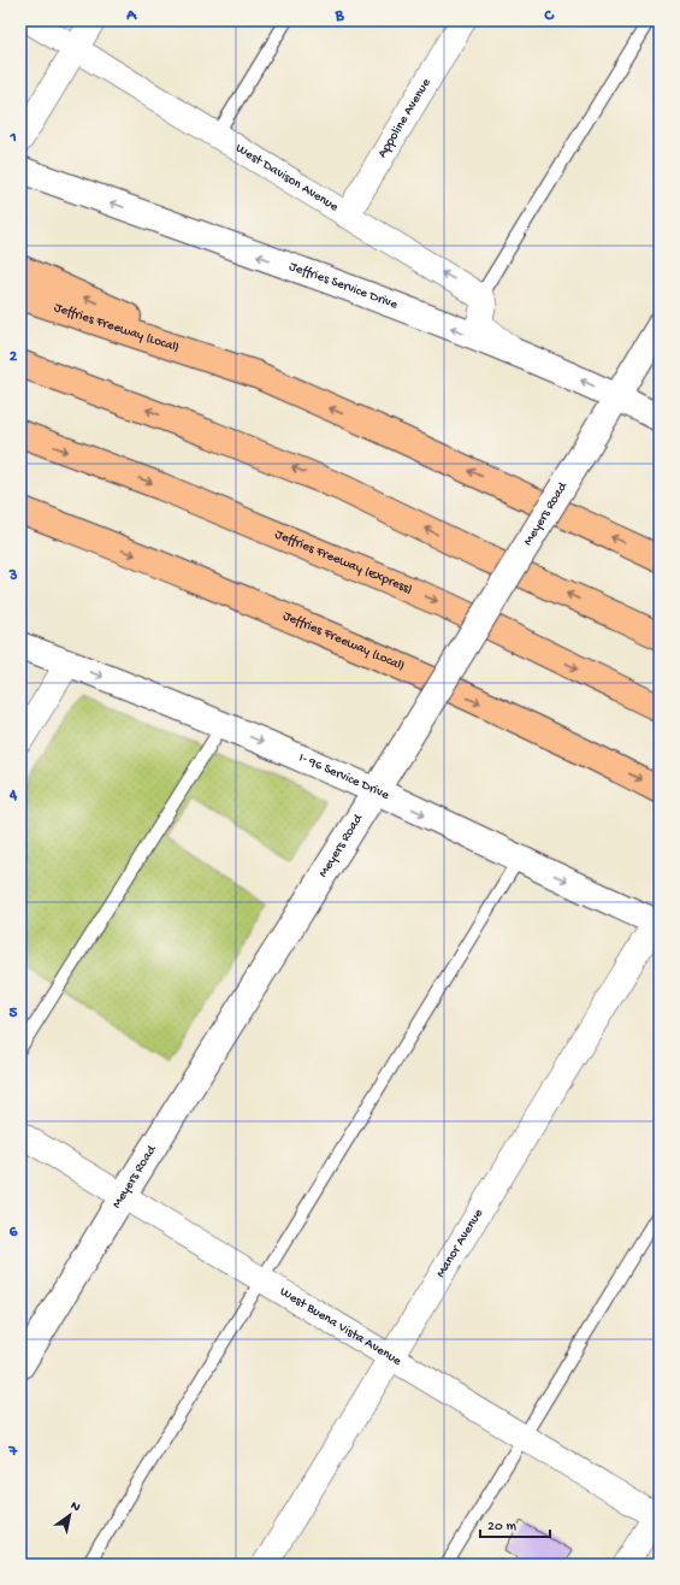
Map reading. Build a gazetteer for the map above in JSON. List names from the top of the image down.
{
  "streets": {
    "highway": ["Jeffries Freeway (Local)", "Jeffries Freeway (Express)"],
    "street": [
      "Appoline Avenue",
      "West Davison Avenue",
      "Jeffries Service Drive",
      "Meyers Road",
      "I- 96 Service Drive",
      "Manor Avenue",
      "West Buena Vista Avenue"
    ]
  },
  "crossings": [
    ["Appoline Avenue", "West Davison Avenue"],
    ["Jeffries Service Drive", "Meyers Road"],
    ["Meyers Road", "I- 96 Service Drive"],
    ["Meyers Road", "West Buena Vista Avenue"],
    ["I- 96 Service Drive", "Manor Avenue"],
    ["Manor Avenue", "West Buena Vista Avenue"]
  ],
  "one_way": ["Jeffries Service Drive", "I- 96 Service Drive"],
  "scale_bar": "20 m",
  "north": "top right",
  "grid": {
    "columns": ["A", "B", "C"],
    "rows": [
      "1",
      "2",
      "3",
      "4",
      "5",
      "6",
      "7"
    ]
  }
}
